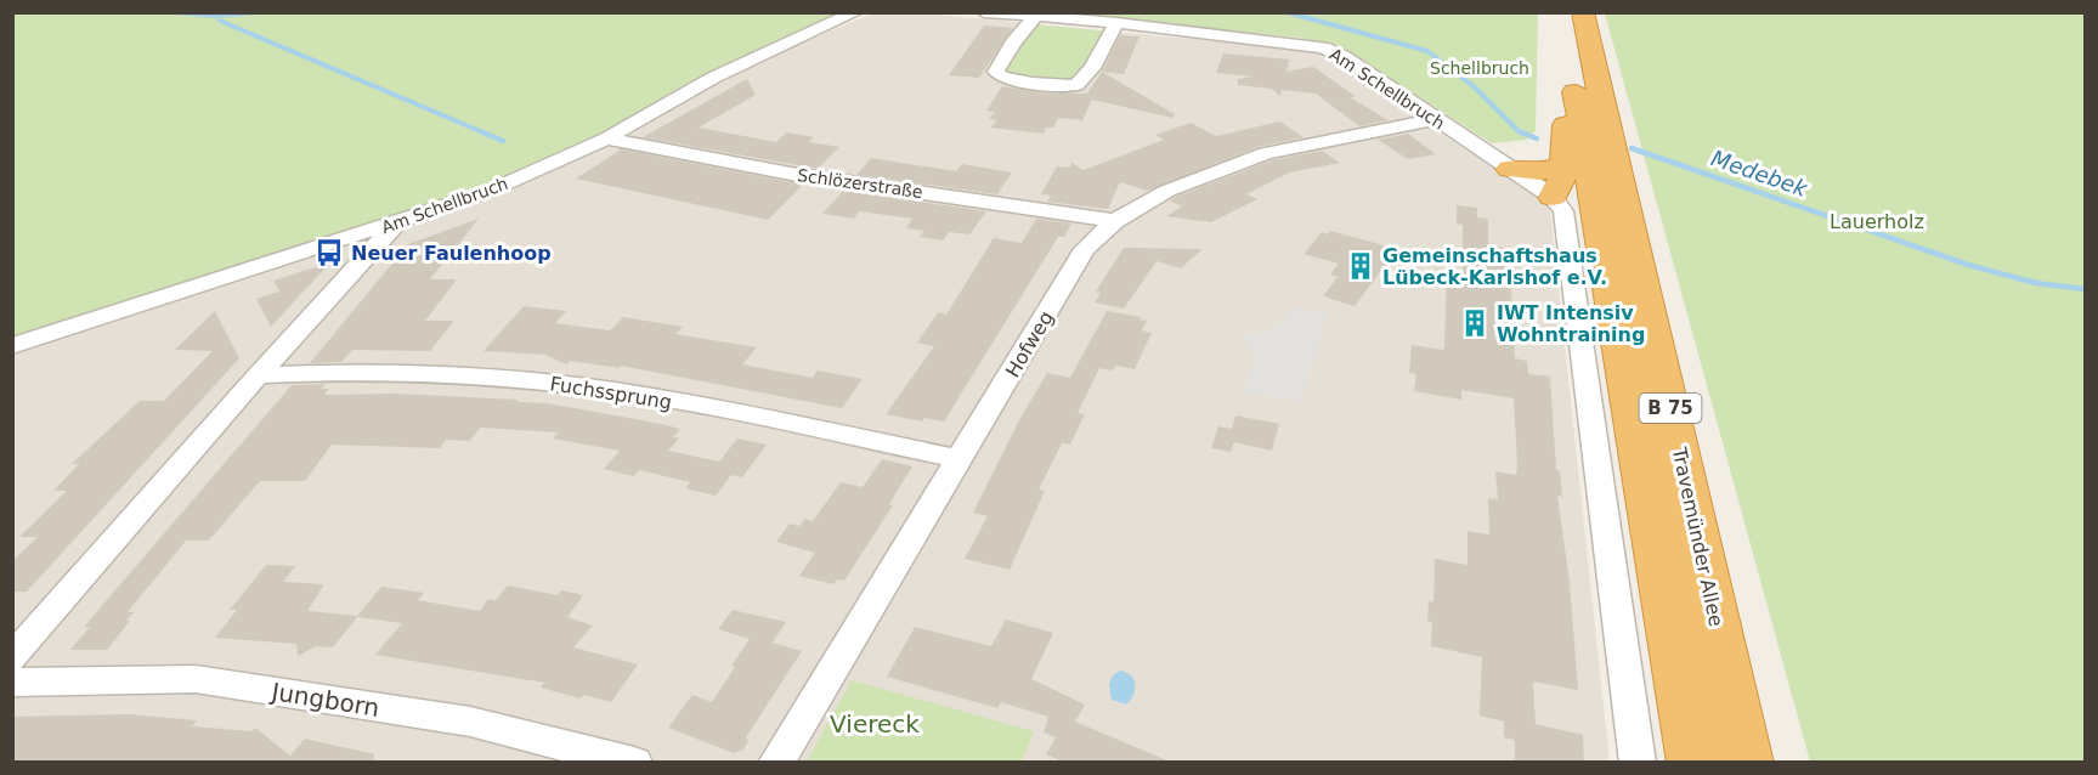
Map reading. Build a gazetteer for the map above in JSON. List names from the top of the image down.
{
  "streets": {
    "highway": ["B 75", "Travemünder Allee"],
    "street": [
      "Am Schellbruch",
      "Schlözerstraße",
      "Hofweg",
      "Fuchssprung",
      "Jungborn"
    ]
  },
  "crossings": [
    ["Am Schellbruch", "Schlözerstraße"],
    ["Am Schellbruch", "Hofweg"],
    ["Schlözerstraße", "Hofweg"],
    ["Hofweg", "Fuchssprung"]
  ],
  "water": ["Medebek"],
  "parks": ["Schellbruch", "Lauerholz", "Viereck"],
  "places": {
    "bus stop": ["Neuer Faulenhoop"],
    "building": ["Gemeinschaftshaus Lübeck-Karlshof e.V.", "IWT Intensiv Wohntraining"]
  }
}
